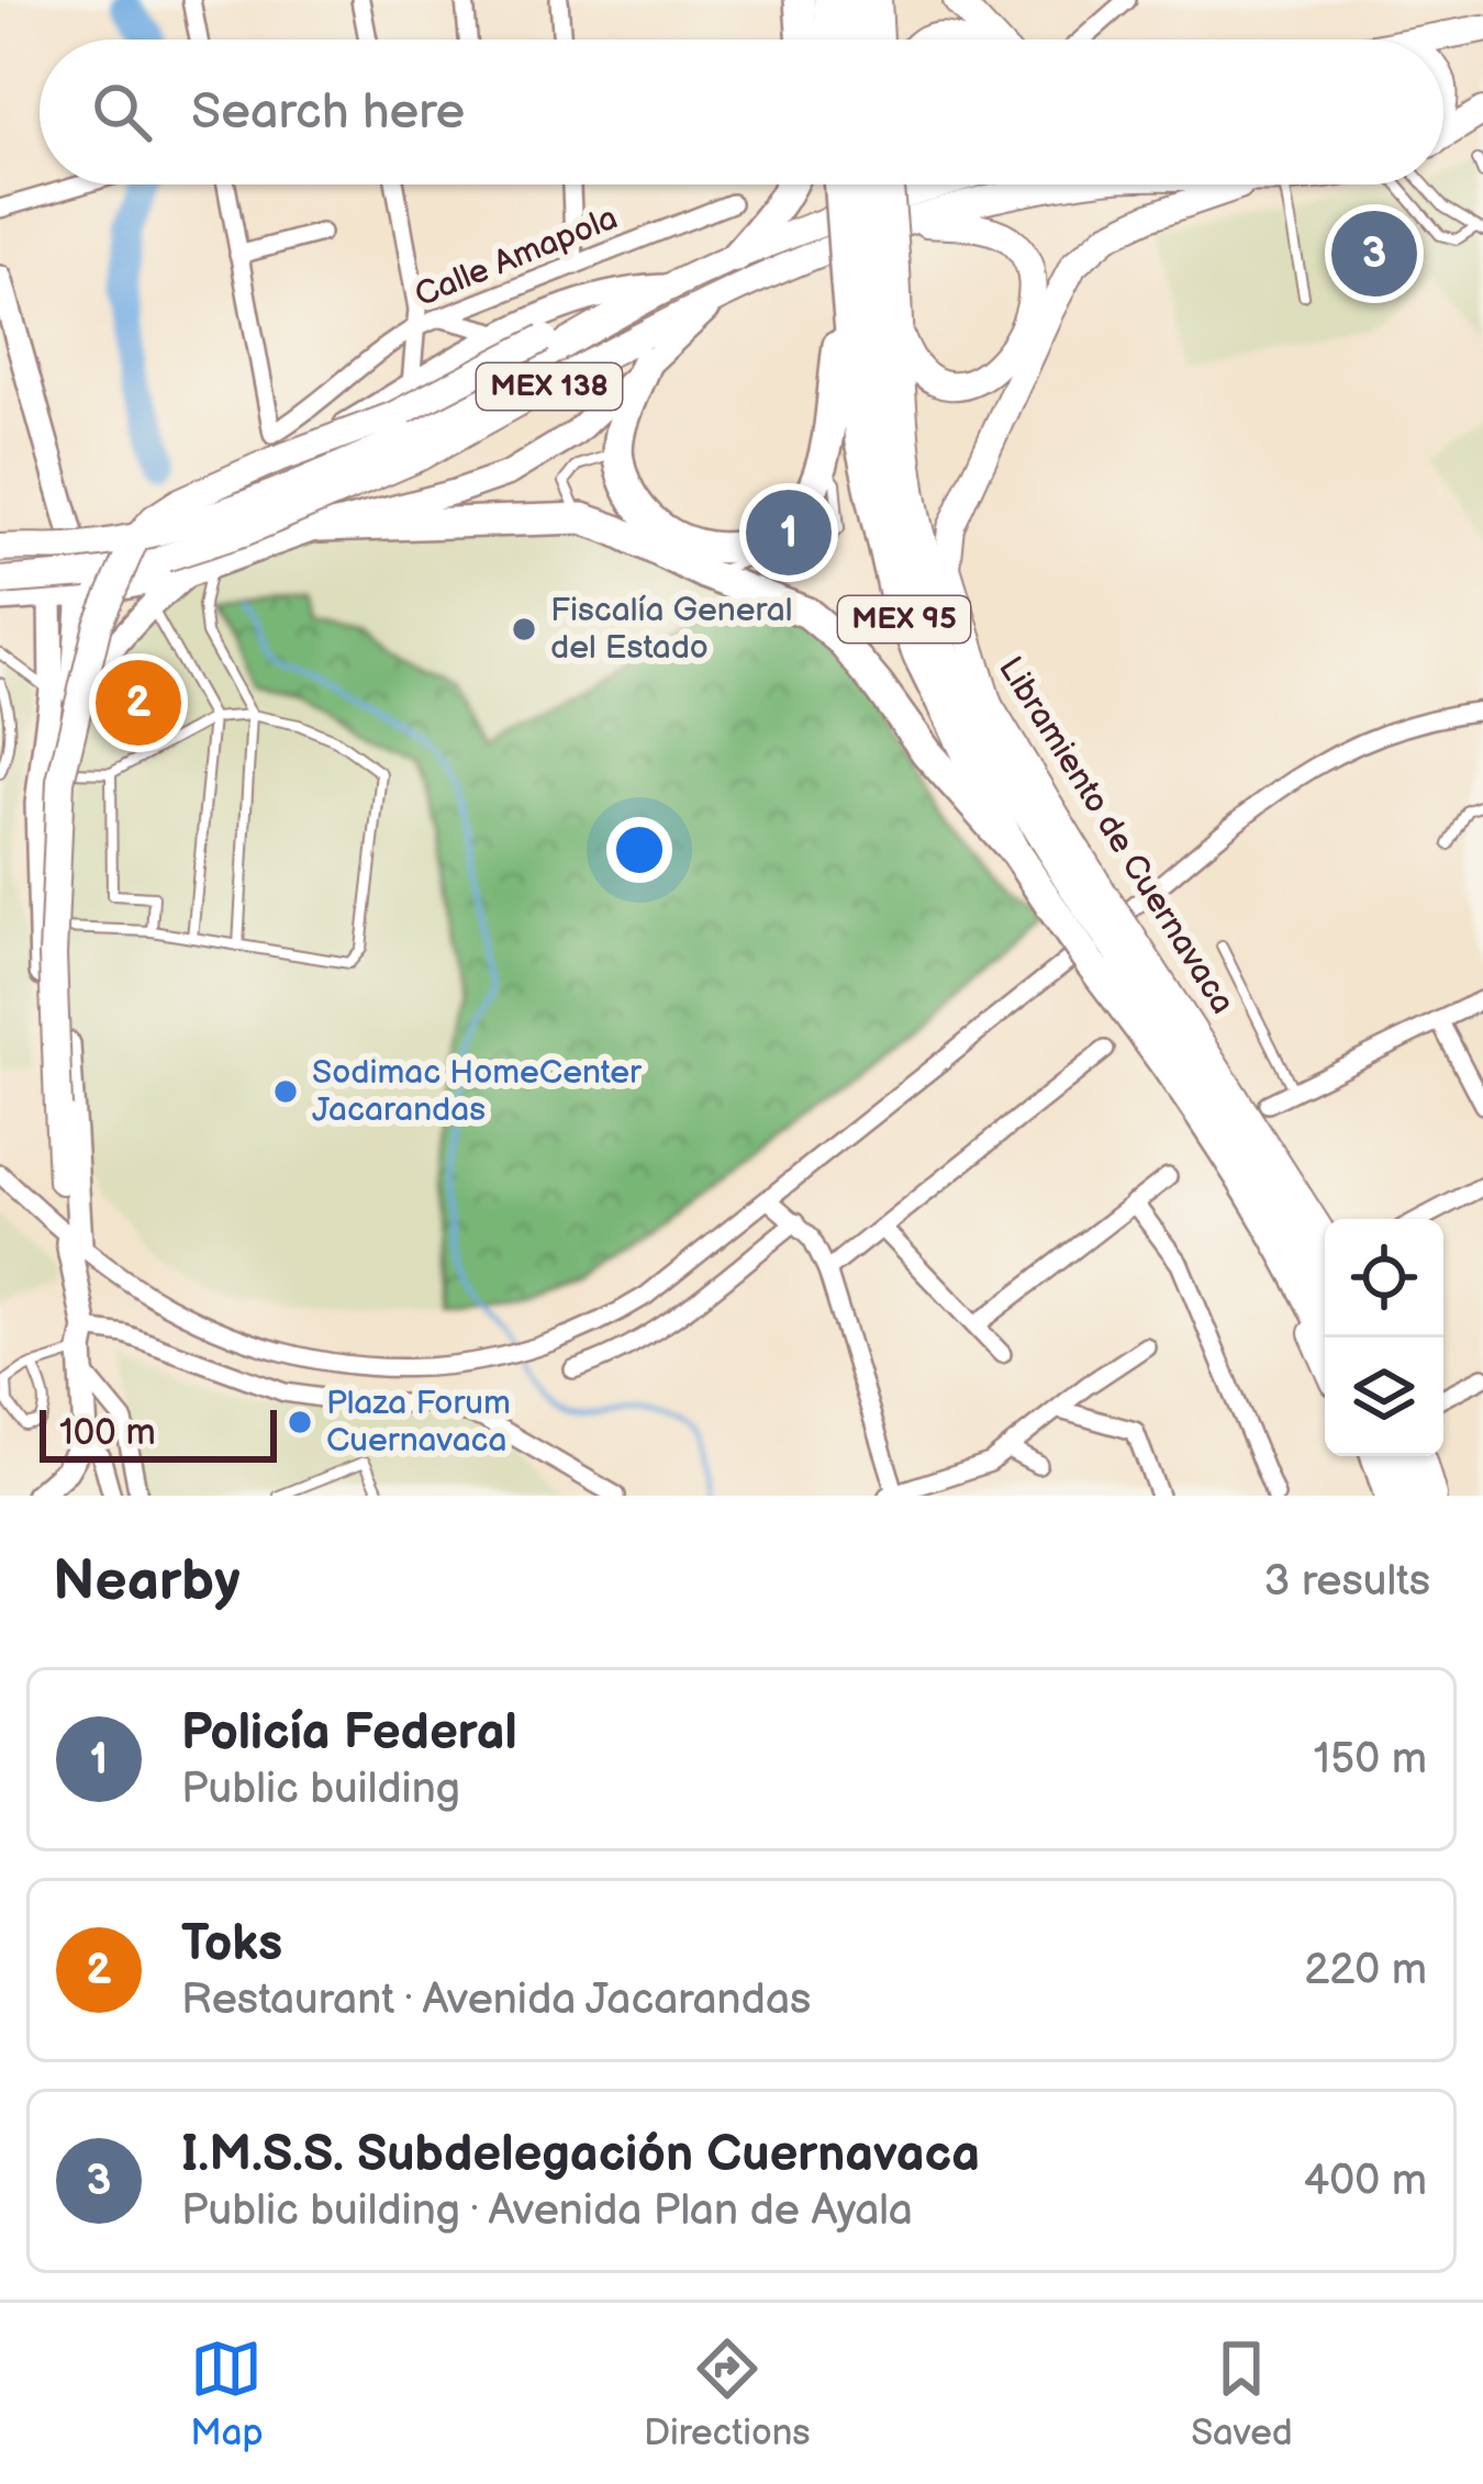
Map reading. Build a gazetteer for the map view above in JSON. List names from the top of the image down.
{
  "streets": {
    "highway": ["MEX 95"],
    "main road": ["MEX 138", "Libramiento de Cuernavaca"],
    "street": ["Calle Amapola"]
  },
  "crossings": [
    ["Calle Amapola", "MEX 138"],
    ["MEX 95", "Libramiento de Cuernavaca"]
  ],
  "places": ["Fiscalía General del Estado", "Sodimac HomeCenter Jacarandas", "Plaza Forum Cuernavaca"],
  "scale_bar": "100 m",
  "page": {
    "search": "Search here",
    "pins": ["3", "1", "2"],
    "scale": "100 m",
    "heading": ["Nearby", "3 results"],
    "list": [
      {
        "mark": "1",
        "name": "Policía Federal",
        "note": "Public building",
        "value": "150 m"
      },
      {
        "mark": "2",
        "name": "Toks",
        "note": "Restaurant · Avenida Jacarandas",
        "value": "220 m"
      },
      {
        "mark": "3",
        "name": "I.M.S.S. Subdelegación Cuernavaca",
        "note": "Public building · Avenida Plan de Ayala",
        "value": "400 m"
      }
    ],
    "nav": ["Map", "Directions", "Saved"]
  }
}
